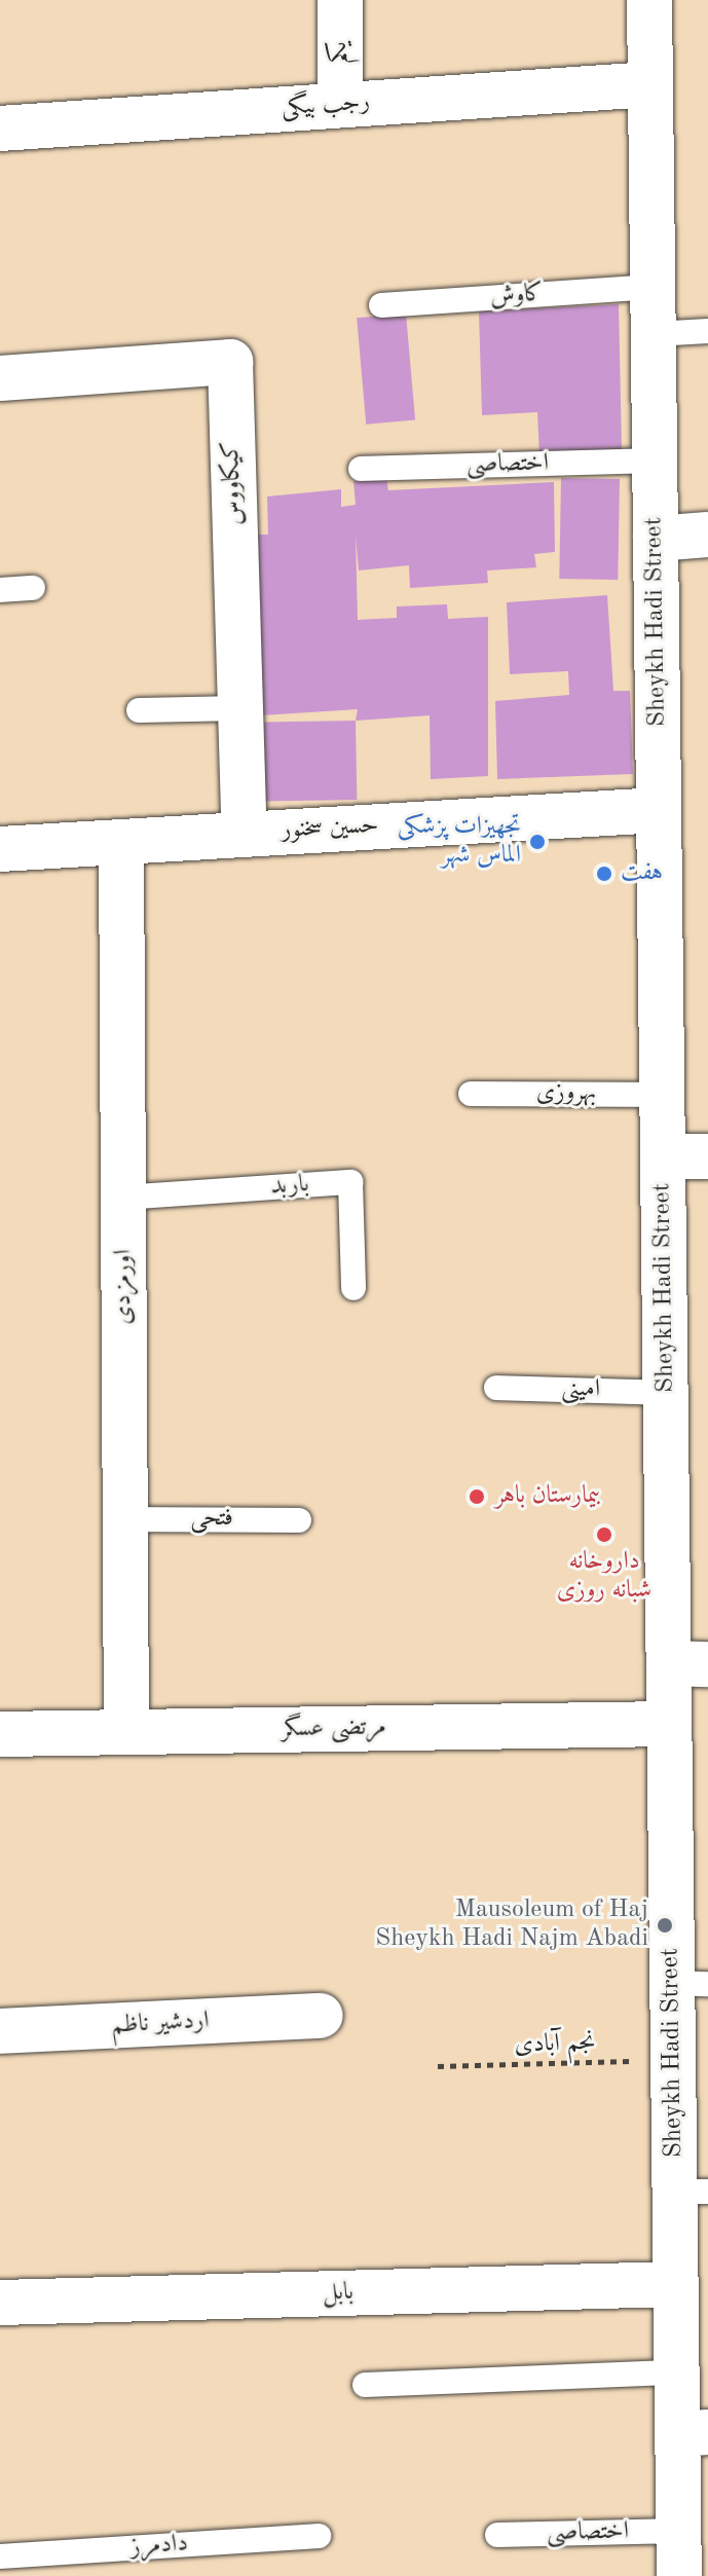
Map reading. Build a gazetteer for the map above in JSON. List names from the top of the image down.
{
  "streets": {
    "street": [
      "یکم",
      "رجب بیگی",
      "کیکاووس",
      "Sheykh Hadi Street",
      "حسین سخنور",
      "اورمزدی",
      "مرتضی عسگر",
      "اردشیر ناظم",
      "بابل"
    ],
    "lane": [
      "کاوش",
      "اختصاصی",
      "بهروزی",
      "باربد",
      "امینی",
      "فتحی",
      "دادمرز"
    ],
    "path": ["نجم آبادی"]
  },
  "crossings": [
    ["یکم", "رجب بیگی"],
    ["رجب بیگی", "Sheykh Hadi Street"],
    ["کاوش", "Sheykh Hadi Street"],
    ["اختصاصی", "Sheykh Hadi Street"],
    ["کیکاووس", "حسین سخنور"],
    ["Sheykh Hadi Street", "حسین سخنور"],
    ["Sheykh Hadi Street", "بهروزی"],
    ["Sheykh Hadi Street", "امینی"],
    ["Sheykh Hadi Street", "مرتضی عسگر"],
    ["Sheykh Hadi Street", "نجم آبادی"],
    ["Sheykh Hadi Street", "بابل"],
    ["حسین سخنور", "اورمزدی"],
    ["باربد", "اورمزدی"],
    ["اورمزدی", "فتحی"],
    ["اورمزدی", "مرتضی عسگر"]
  ],
  "places": [
    "تجهیزات پزشکی الماس شهر",
    "هفت",
    "بیمارستان باهر",
    "داروخانه شبانه روزی",
    "Mausoleum of Haj Sheykh Hadi Najm Abadi"
  ]
}
